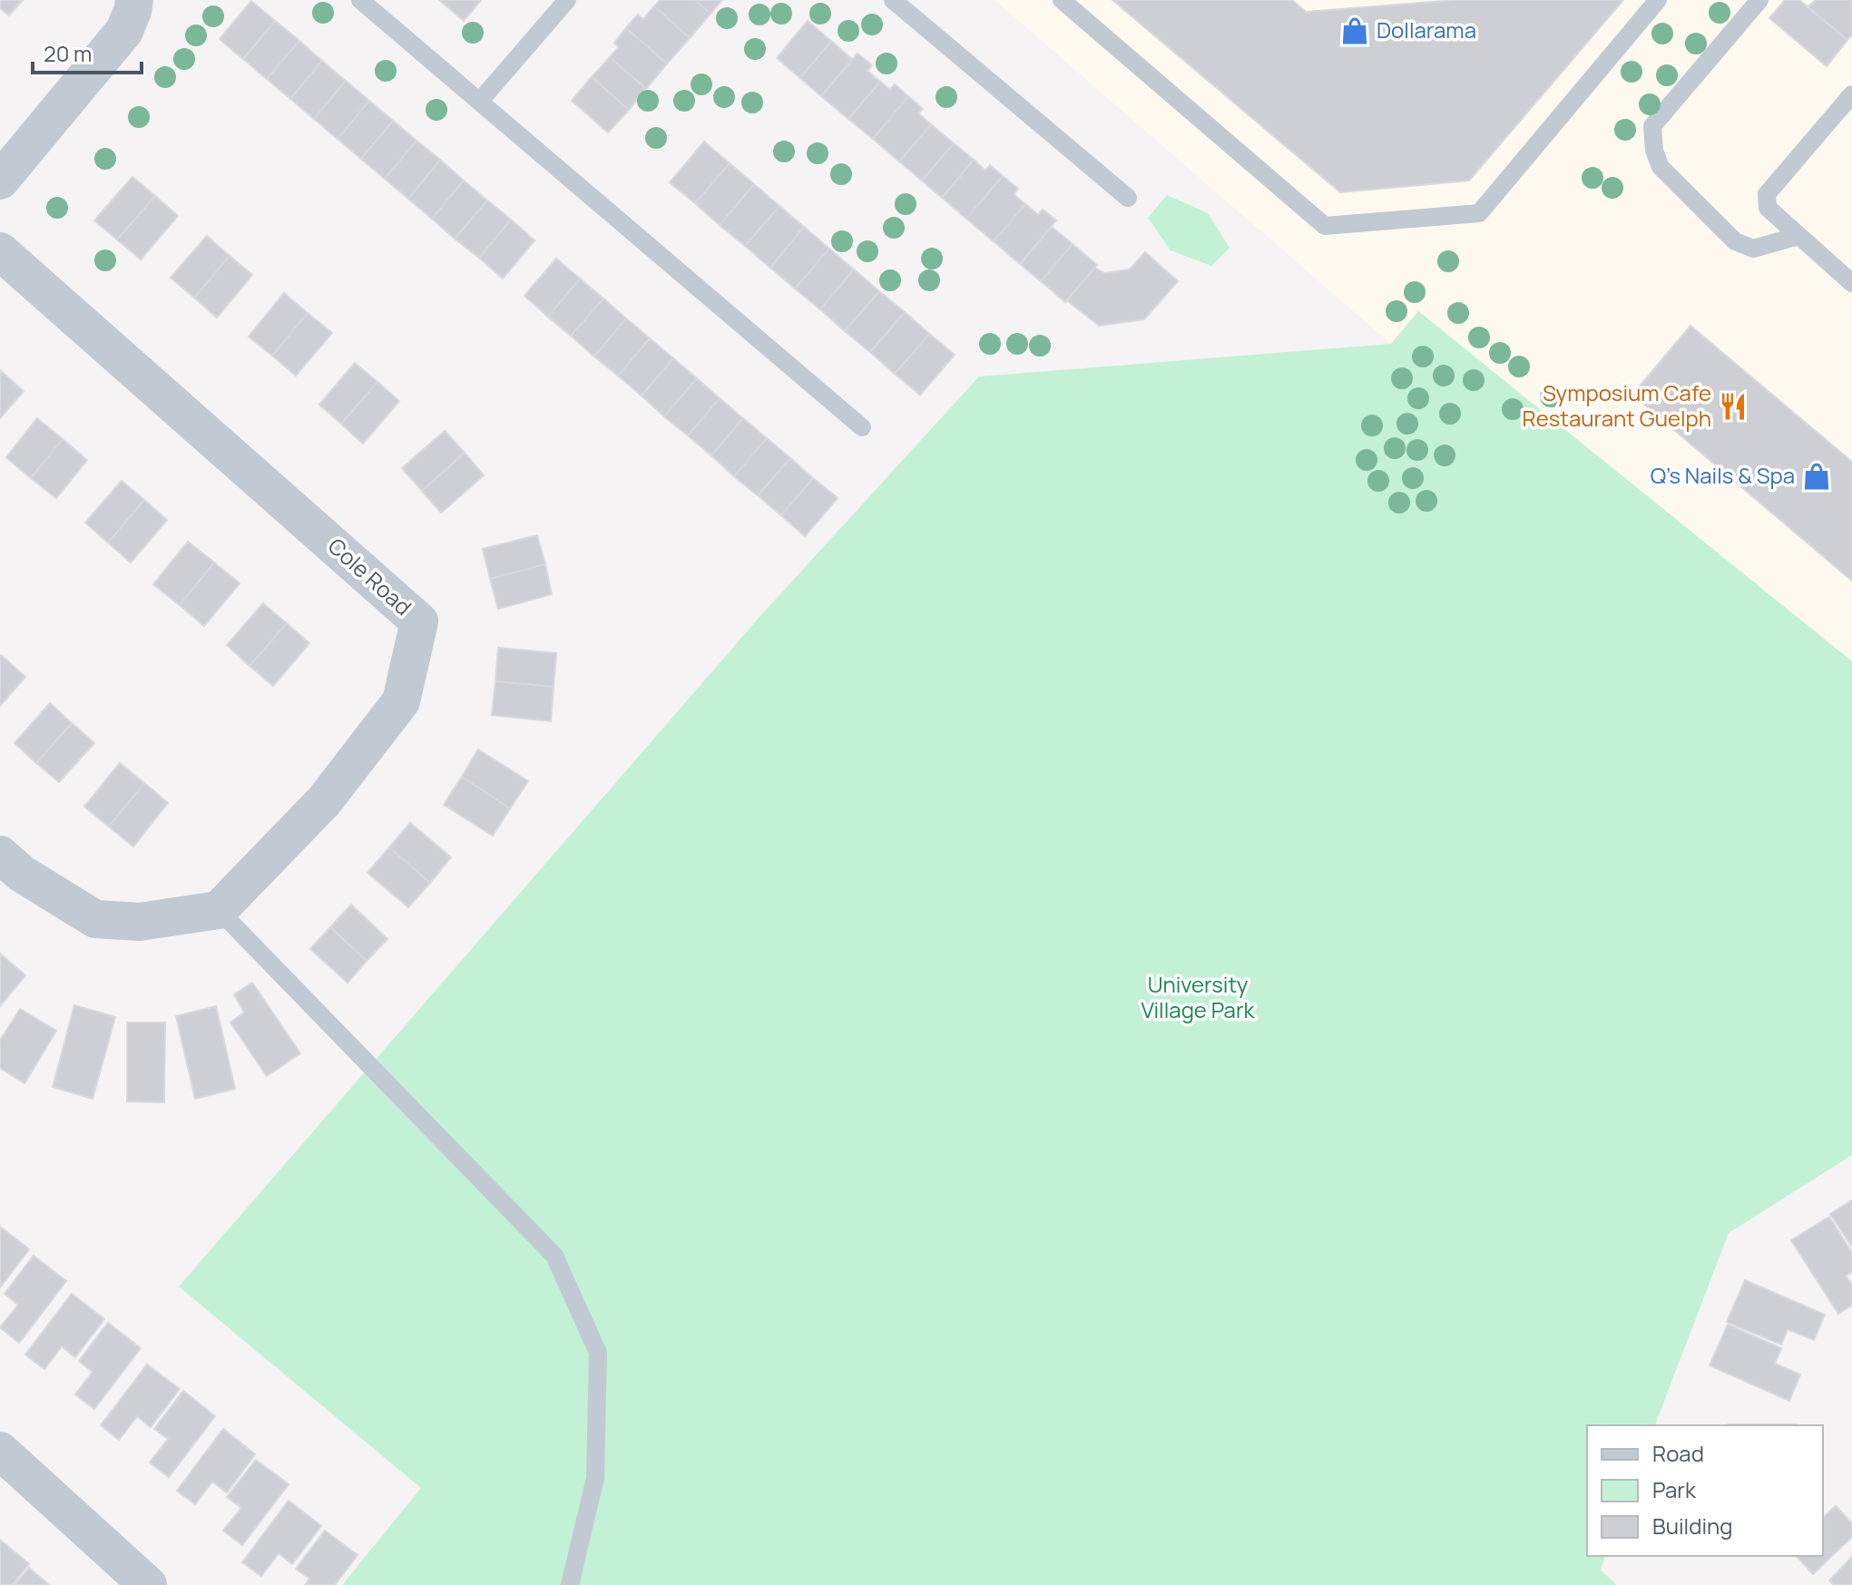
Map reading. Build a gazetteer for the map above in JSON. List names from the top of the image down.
{
  "streets": {
    "street": ["Cole Road"]
  },
  "parks": ["University Village Park"],
  "places": {
    "shop": ["Dollarama", "Q's Nails & Spa"],
    "restaurant": ["Symposium Cafe Restaurant Guelph"]
  },
  "legend": ["Road", "Park", "Building"],
  "scale_bar": "20 m"
}
